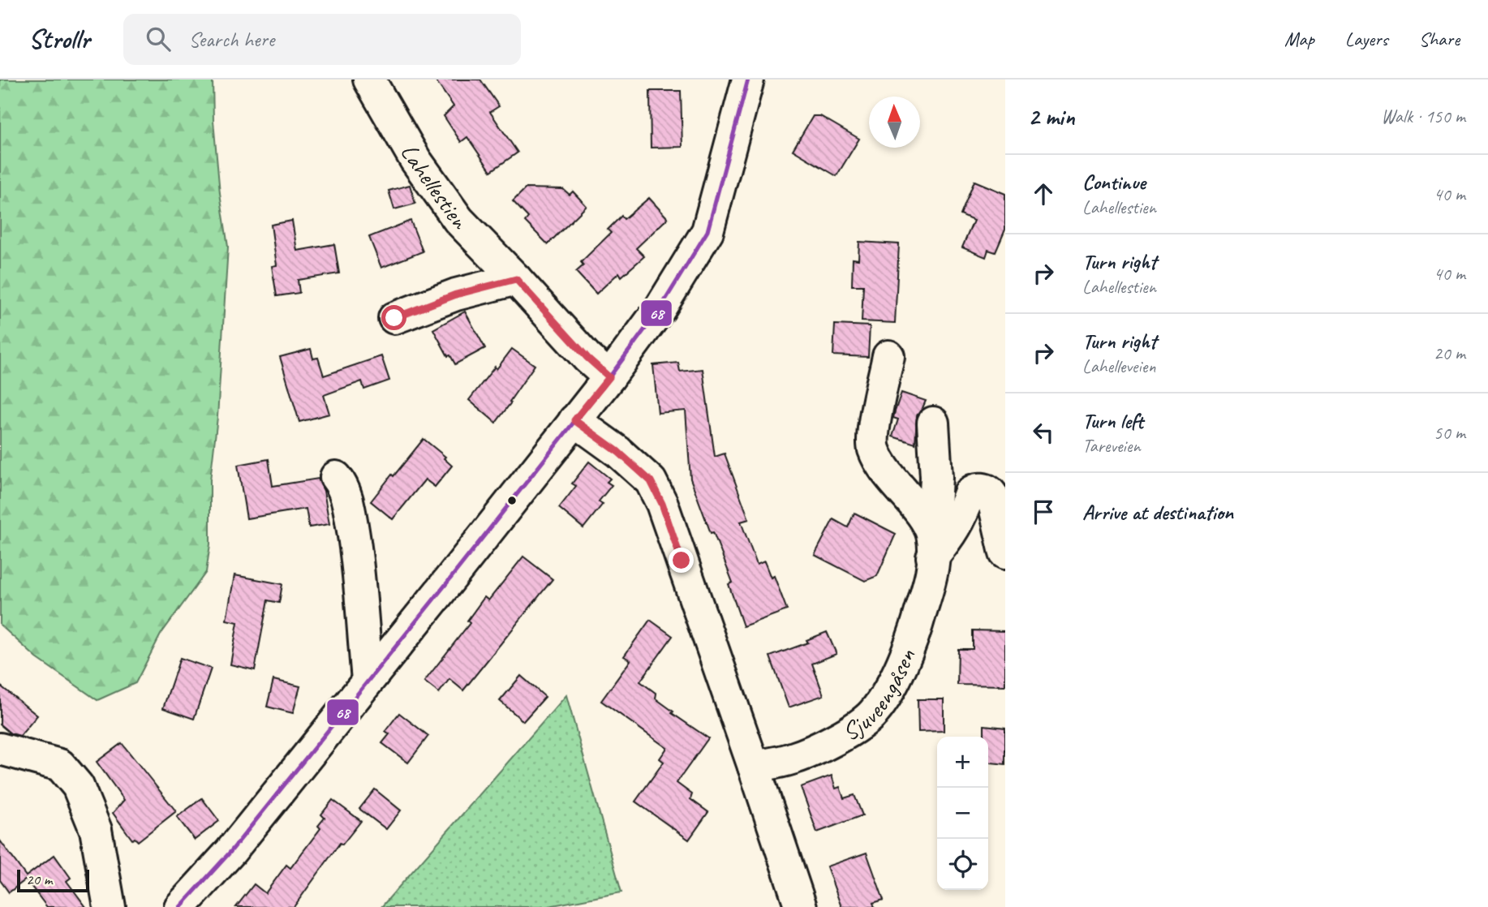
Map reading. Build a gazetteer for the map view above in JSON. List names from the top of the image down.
{
  "streets": {
    "street": ["Lahellestien", "Sjuveengåsen"]
  },
  "lines": ["transit line 68"],
  "scale_bar": "20 m",
  "north": "top",
  "page": {
    "header": "Strollr",
    "search": "Search here",
    "nav": ["Map", "Layers", "Share"],
    "heading": ["2 min", "Walk · 150 m"],
    "list": [
      ["Continue", "Lahellestien", "40 m"],
      ["Turn right", "Lahellestien", "40 m"],
      ["Turn right", "Lahelleveien", "20 m"],
      ["Turn left", "Tareveien", "50 m"],
      "Arrive at destination"
    ],
    "map_buttons": ["+", "−"],
    "scale": "20 m"
  }
}
